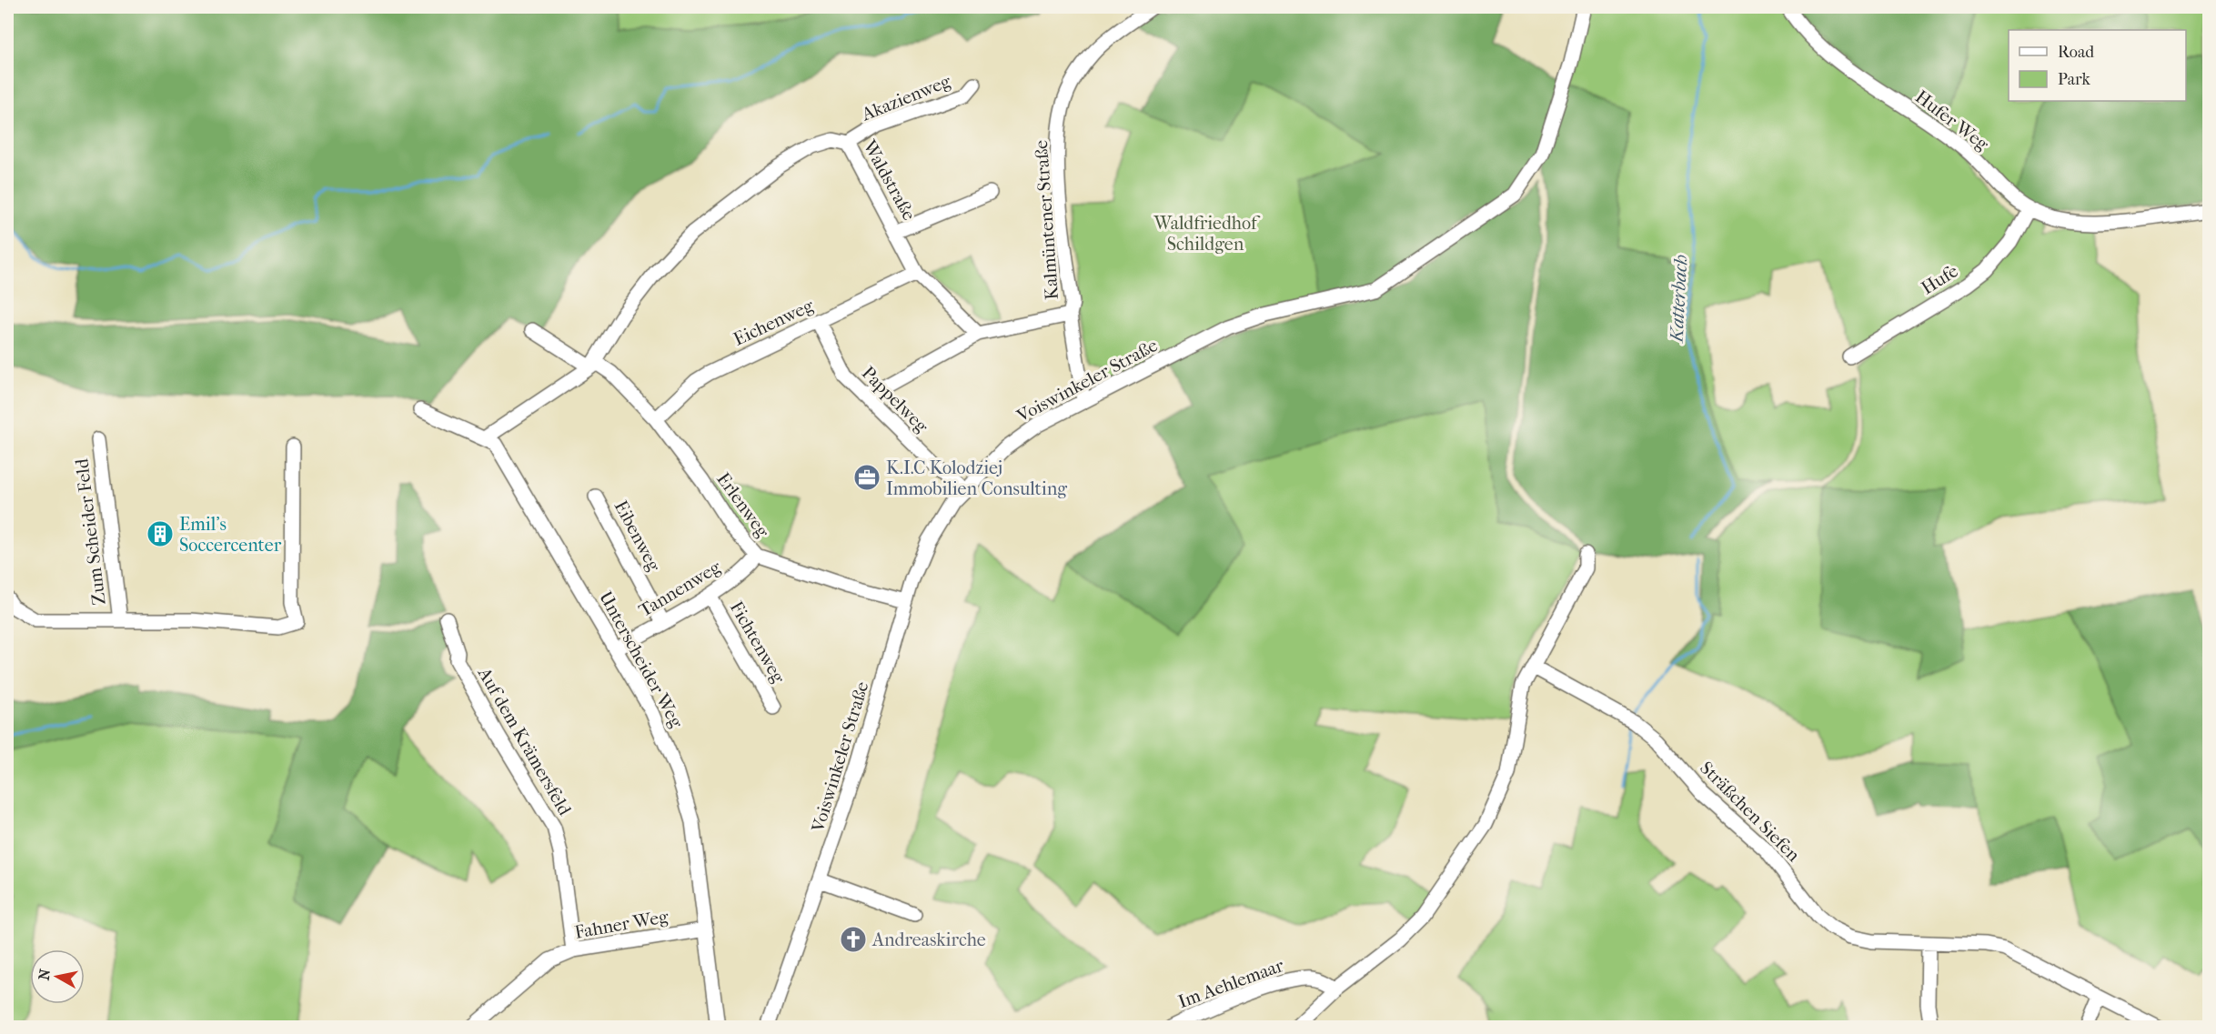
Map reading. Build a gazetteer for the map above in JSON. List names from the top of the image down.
{
  "streets": {
    "street": [
      "Akazienweg",
      "Hufer Weg",
      "Waldstraße",
      "Kalmüntener Straße",
      "Hufe",
      "Eichenweg",
      "Voiswinkeler Straße",
      "Pappelweg",
      "Erlenweg",
      "Zum Scheider Feld",
      "Eibenweg",
      "Tannenweg",
      "Fichtenweg",
      "Unterscheider Weg",
      "Auf dem Krämersfeld",
      "Sträßchen Siefen",
      "Fahner Weg",
      "Im Aehlemaar"
    ]
  },
  "crossings": [
    ["Akazienweg", "Waldstraße"],
    ["Hufer Weg", "Hufe"],
    ["Waldstraße", "Eichenweg"],
    ["Waldstraße", "Erlenweg"],
    ["Waldstraße", "Unterscheider Weg"],
    ["Kalmüntener Straße", "Voiswinkeler Straße"],
    ["Eichenweg", "Pappelweg"],
    ["Eichenweg", "Erlenweg"],
    ["Voiswinkeler Straße", "Pappelweg"],
    ["Voiswinkeler Straße", "Erlenweg"],
    ["Erlenweg", "Tannenweg"],
    ["Eibenweg", "Tannenweg"],
    ["Tannenweg", "Fichtenweg"],
    ["Tannenweg", "Unterscheider Weg"],
    ["Unterscheider Weg", "Fahner Weg"],
    ["Auf dem Krämersfeld", "Fahner Weg"]
  ],
  "water": ["Katterbach"],
  "parks": ["Waldfriedhof Schildgen"],
  "places": {
    "office": ["K.I.C Kolodziej Immobilien Consulting"],
    "building": ["Emil's Soccercenter"],
    "church": ["Andreaskirche"]
  },
  "legend": ["Road", "Park"],
  "north": "left"
}
